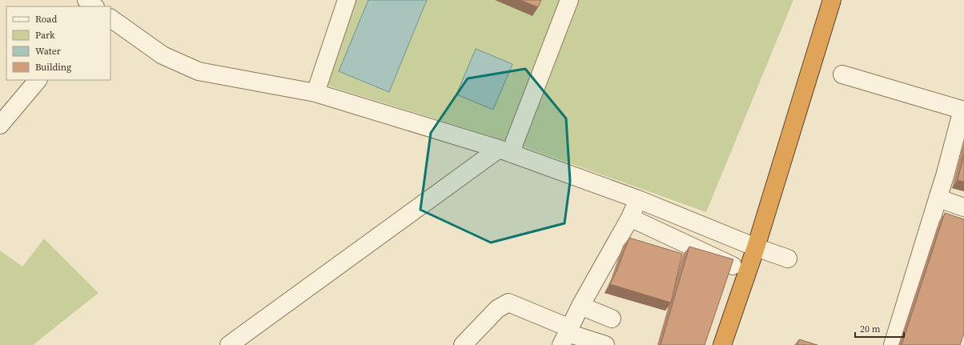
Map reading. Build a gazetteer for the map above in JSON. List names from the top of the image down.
{
  "legend": [
    "Road",
    "Park",
    "Water",
    "Building"
  ],
  "scale_bar": "20 m"
}
